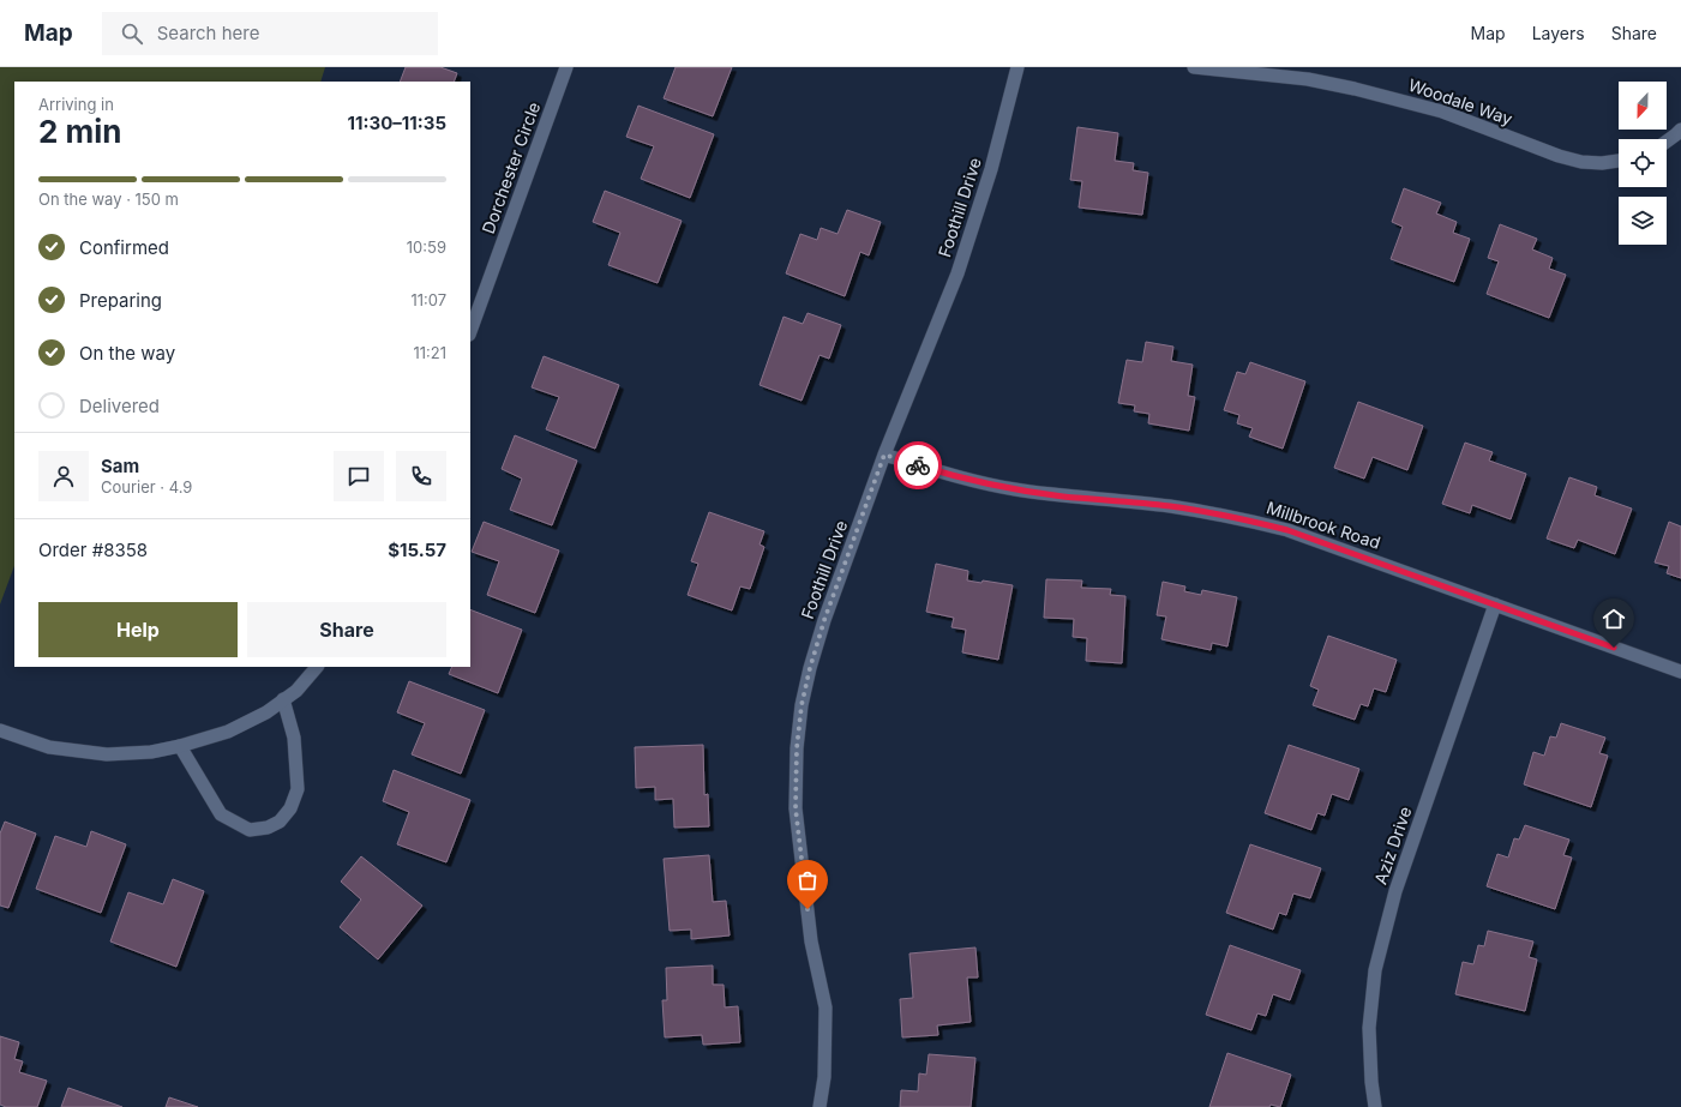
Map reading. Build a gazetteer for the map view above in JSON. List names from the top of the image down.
{
  "streets": {
    "street": [
      "Woodale Way",
      "Dorchester Circle",
      "Foothill Drive",
      "Millbrook Road",
      "Aziz Drive"
    ]
  },
  "crossings": [
    ["Foothill Drive", "Millbrook Road"],
    ["Millbrook Road", "Aziz Drive"]
  ],
  "north": "bottom",
  "page": {
    "header": "Map",
    "search": "Search here",
    "nav": ["Map", "Layers", "Share"],
    "heading": ["2 min", "Arriving in", "11:30–11:35"],
    "panel": [
      "Sam",
      "Courier · 4.9",
      "Order #8358",
      "$15.57"
    ],
    "bar": "On the way · 150 m",
    "list": [
      ["Confirmed", "10:59"],
      ["Preparing", "11:07"],
      ["On the way", "11:21"],
      "Delivered"
    ],
    "buttons": ["Help", "Share"]
  }
}
